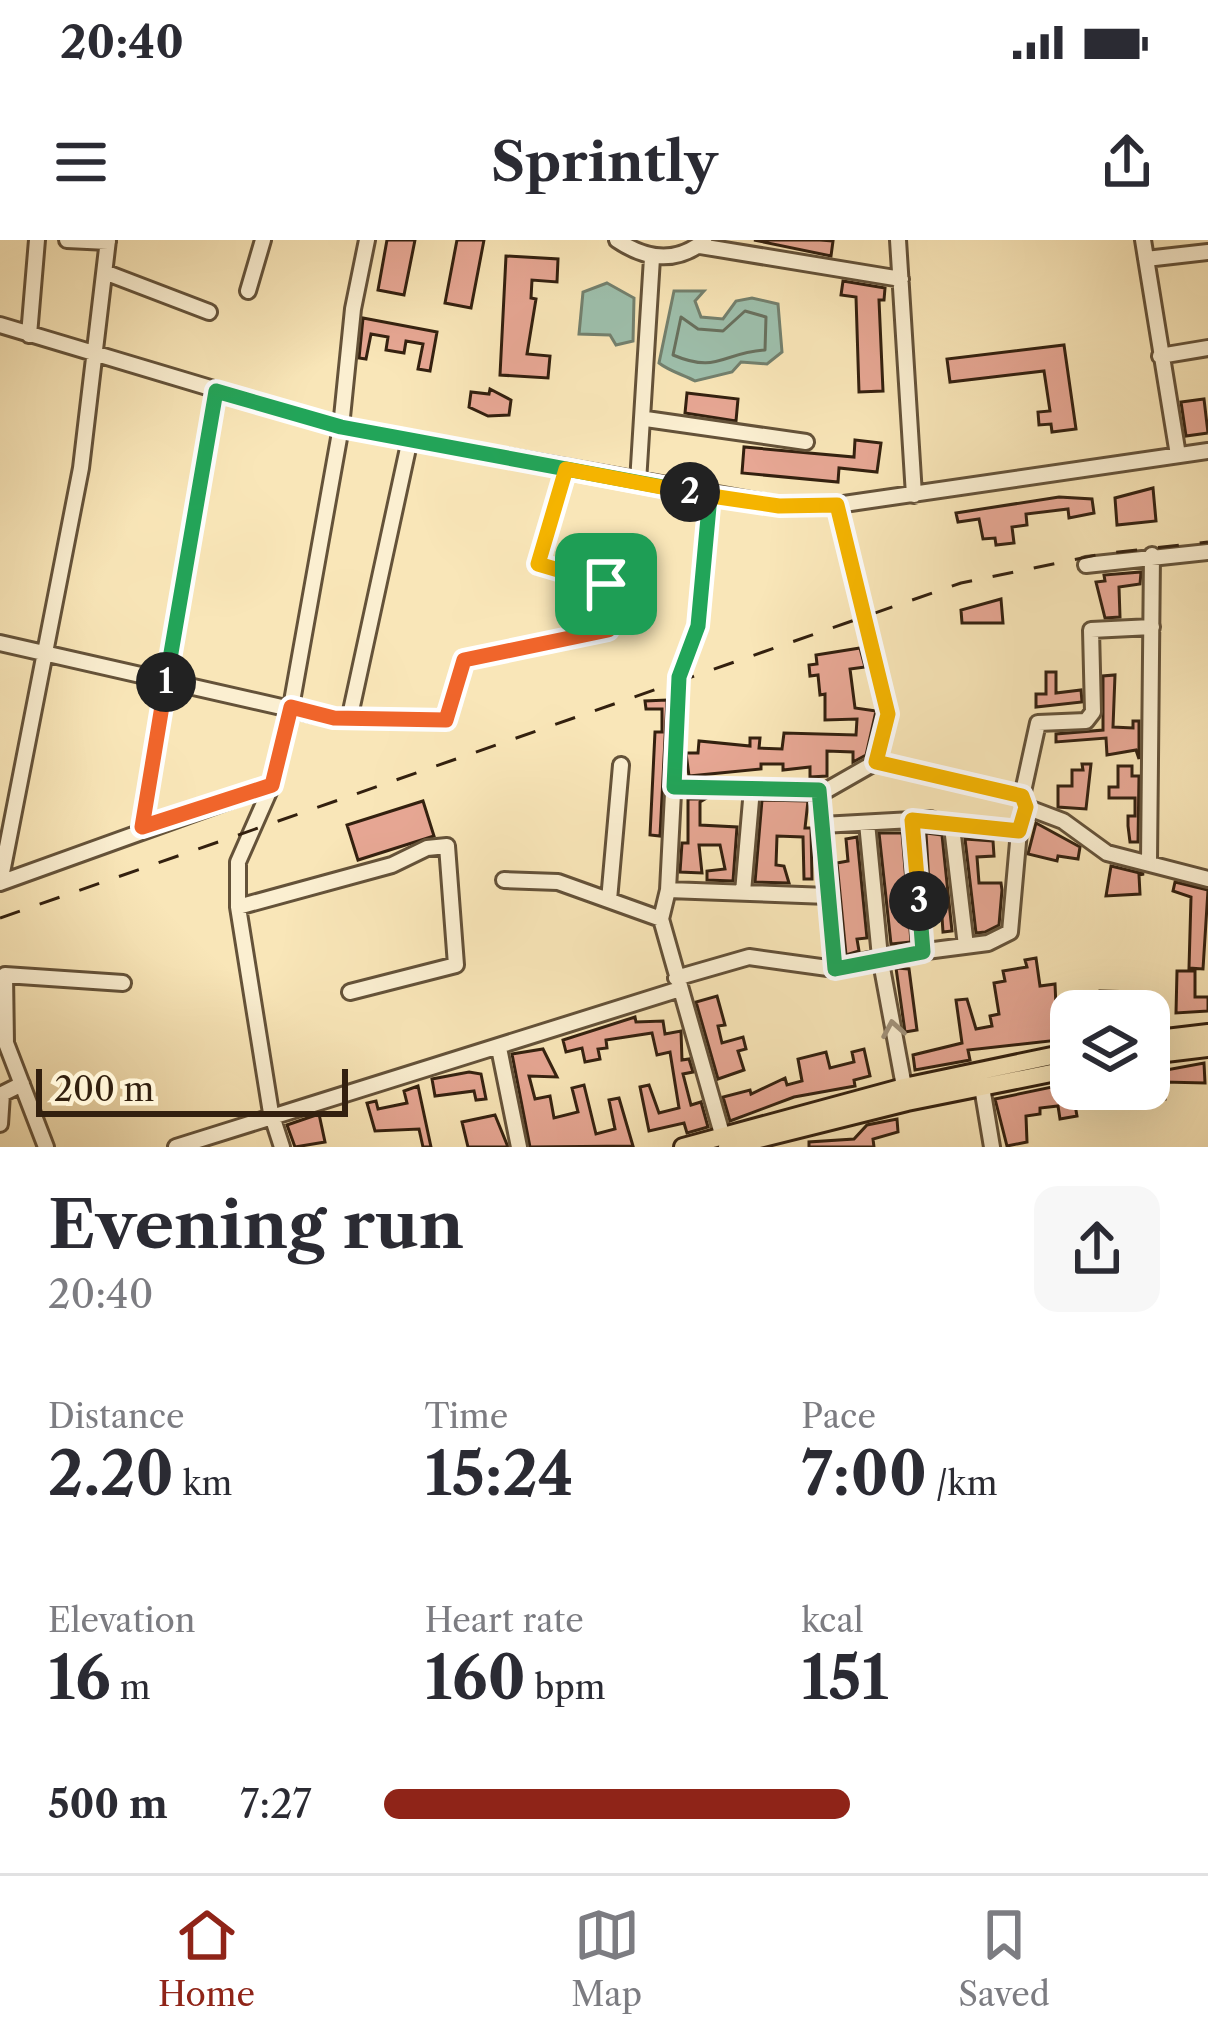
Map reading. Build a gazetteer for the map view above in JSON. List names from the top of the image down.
{
  "scale_bar": "200 m",
  "page": {
    "status": "20:40",
    "header": "Sprintly",
    "pins": ["2", "1", "3"],
    "scale": "200 m",
    "heading": ["Evening run", "20:40"],
    "stats": [
      ["Distance", "2.20 km"],
      ["Time", "15:24"],
      ["Pace", "7:00 /km"],
      ["Elevation", "16 m"],
      ["Heart rate", "160 bpm"],
      ["kcal", "151"]
    ],
    "list": [
      {
        "name": "500 m",
        "note": "7:27"
      }
    ],
    "tabs": ["Home", "Map", "Saved"]
  }
}
